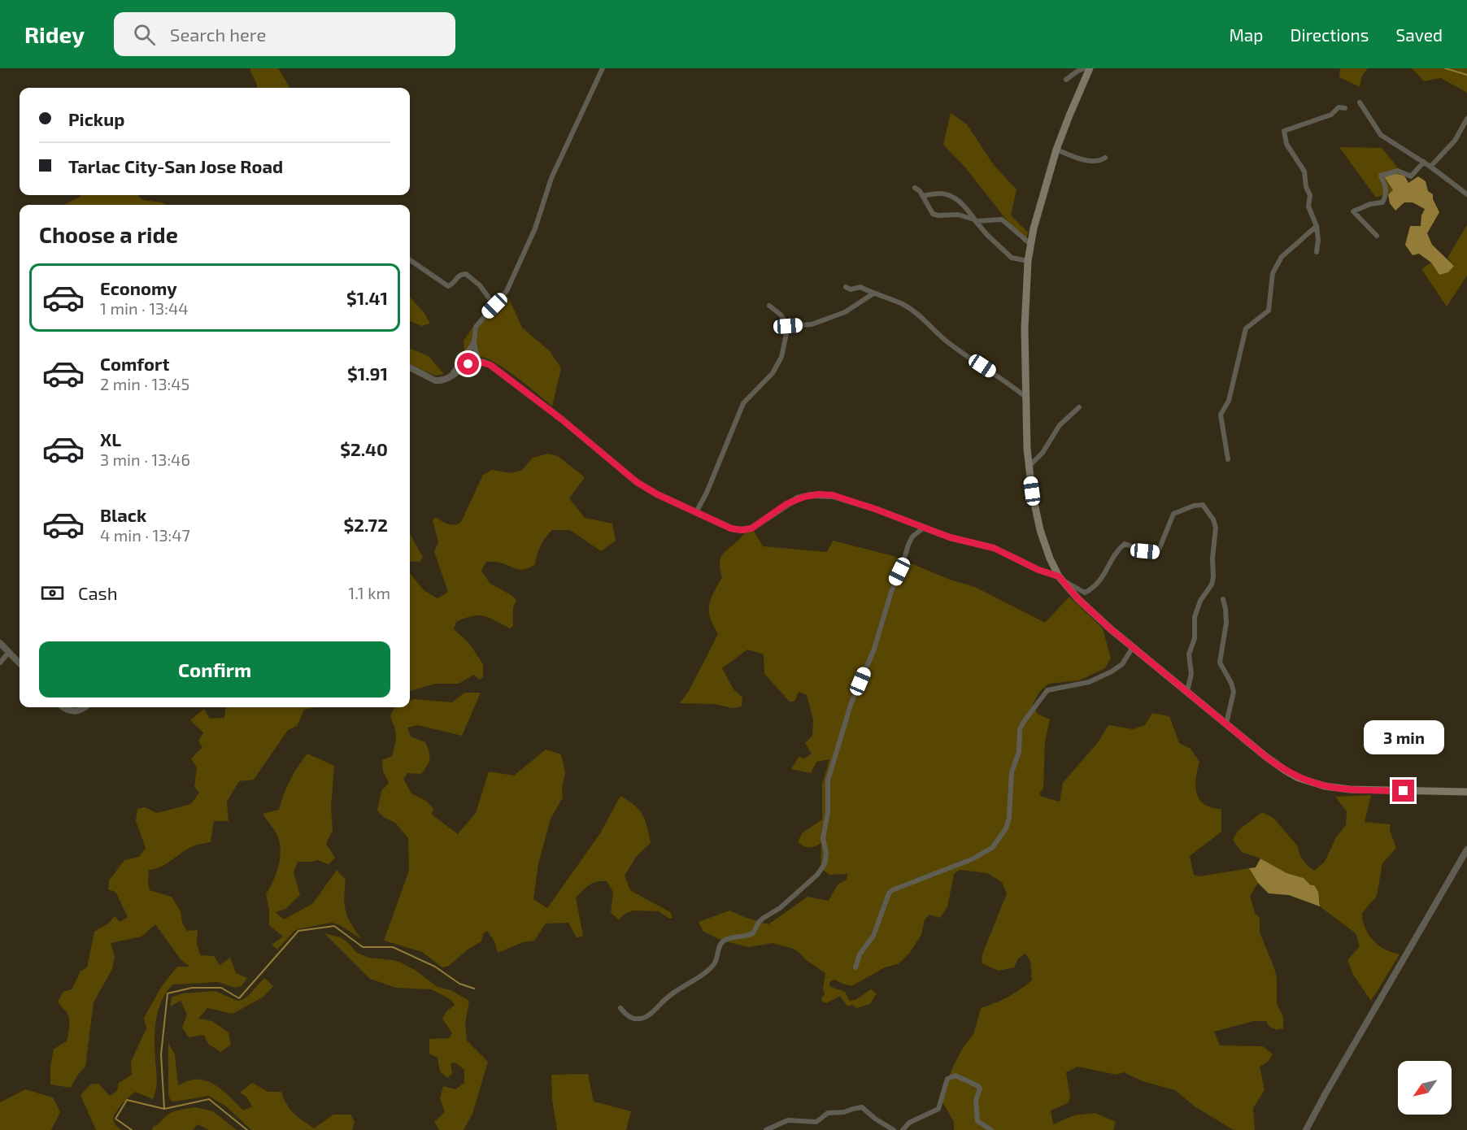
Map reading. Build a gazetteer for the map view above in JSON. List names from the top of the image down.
{
  "north": "bottom left",
  "page": {
    "header": "Ridey",
    "search": "Search here",
    "nav": ["Map", "Directions", "Saved"],
    "banner": ["Pickup", "Tarlac City-San Jose Road"],
    "heading": "Choose a ride",
    "list": [
      {
        "name": "Economy",
        "note": "1 min · 13:44",
        "value": "$1.41"
      },
      {
        "name": "Comfort",
        "note": "2 min · 13:45",
        "value": "$1.91"
      },
      {
        "name": "XL",
        "note": "3 min · 13:46",
        "value": "$2.40"
      },
      {
        "name": "Black",
        "note": "4 min · 13:47",
        "value": "$2.72"
      }
    ],
    "pay": ["Cash", "1.1 km"],
    "buttons": "Confirm",
    "bubble": "3 min"
  }
}
